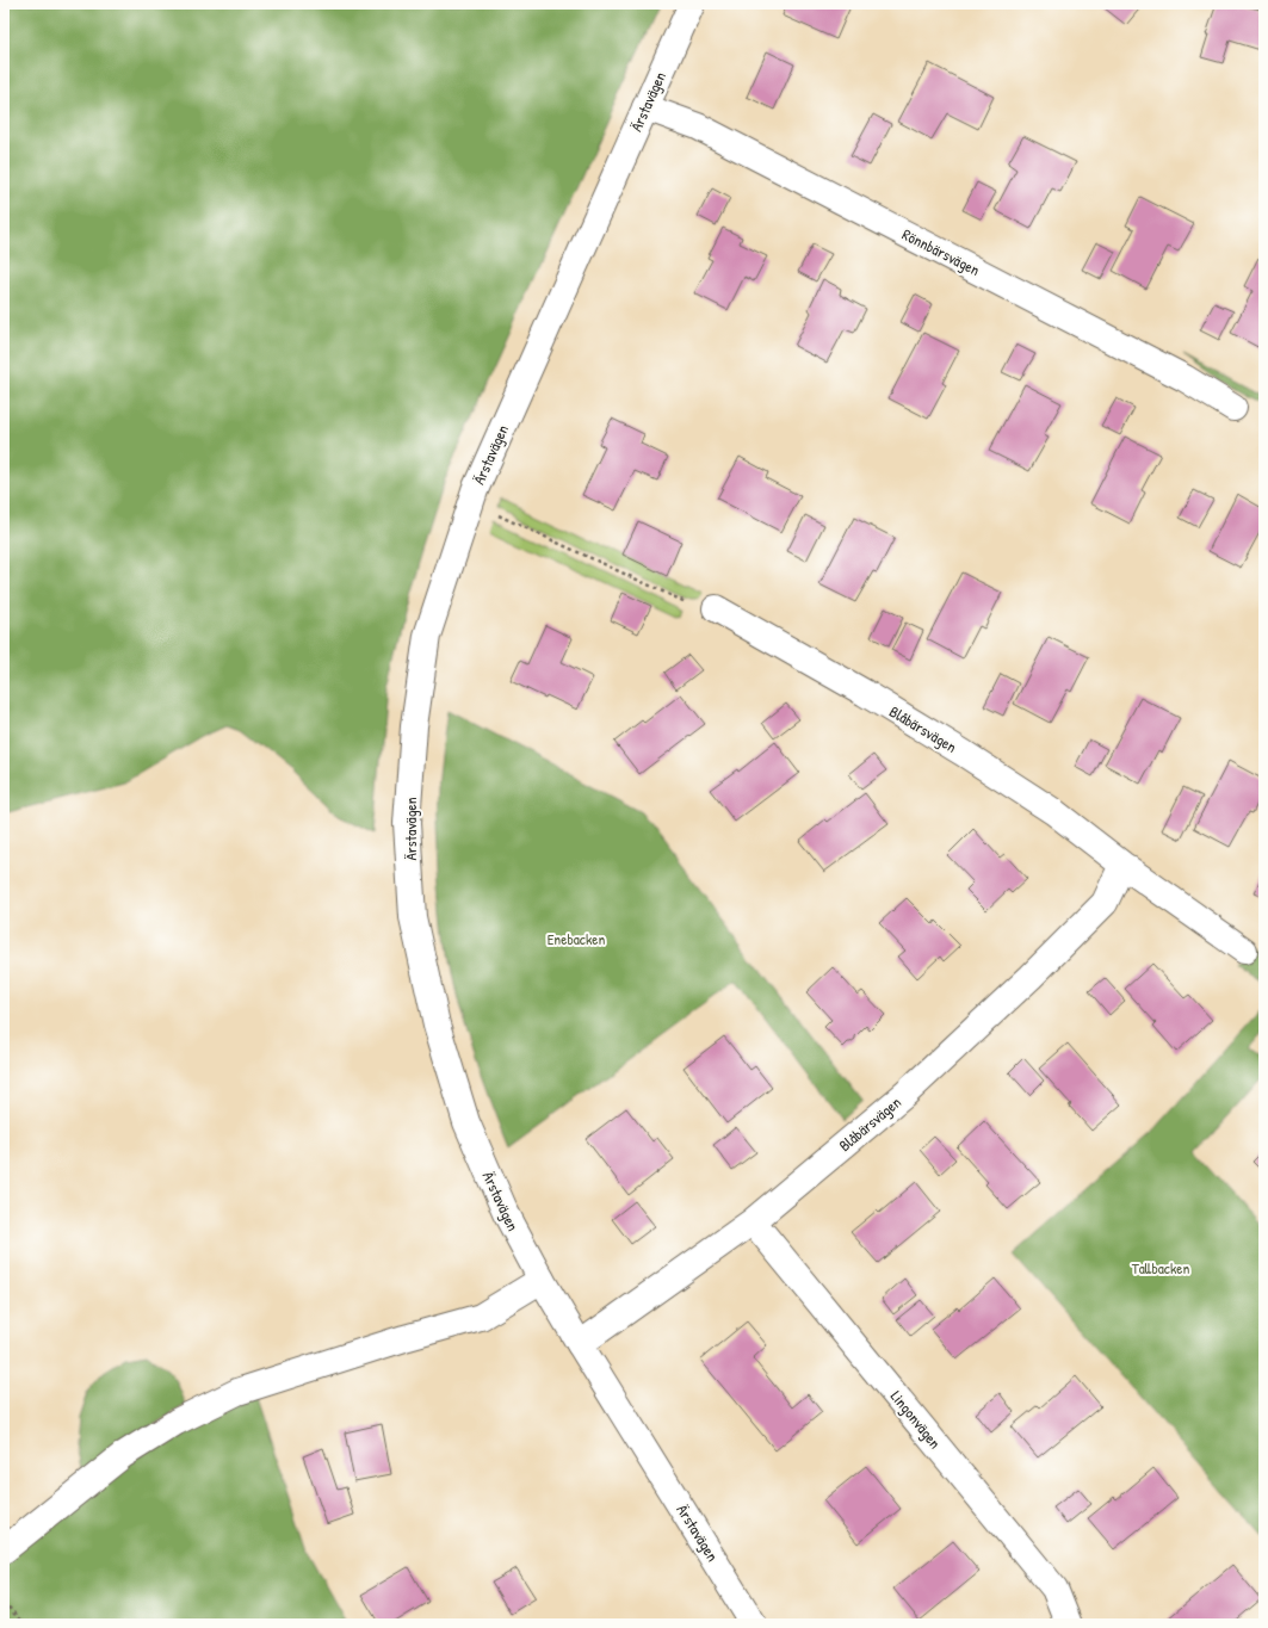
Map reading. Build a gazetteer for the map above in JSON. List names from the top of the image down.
{
  "streets": {
    "street": [
      "Ärstavägen",
      "Rönnbärsvägen",
      "Blåbärsvägen",
      "Lingonvägen"
    ]
  },
  "crossings": [
    ["Ärstavägen", "Rönnbärsvägen"],
    ["Ärstavägen", "Blåbärsvägen"],
    ["Blåbärsvägen", "Lingonvägen"]
  ],
  "parks": ["Enebacken", "Tallbacken"]
}
